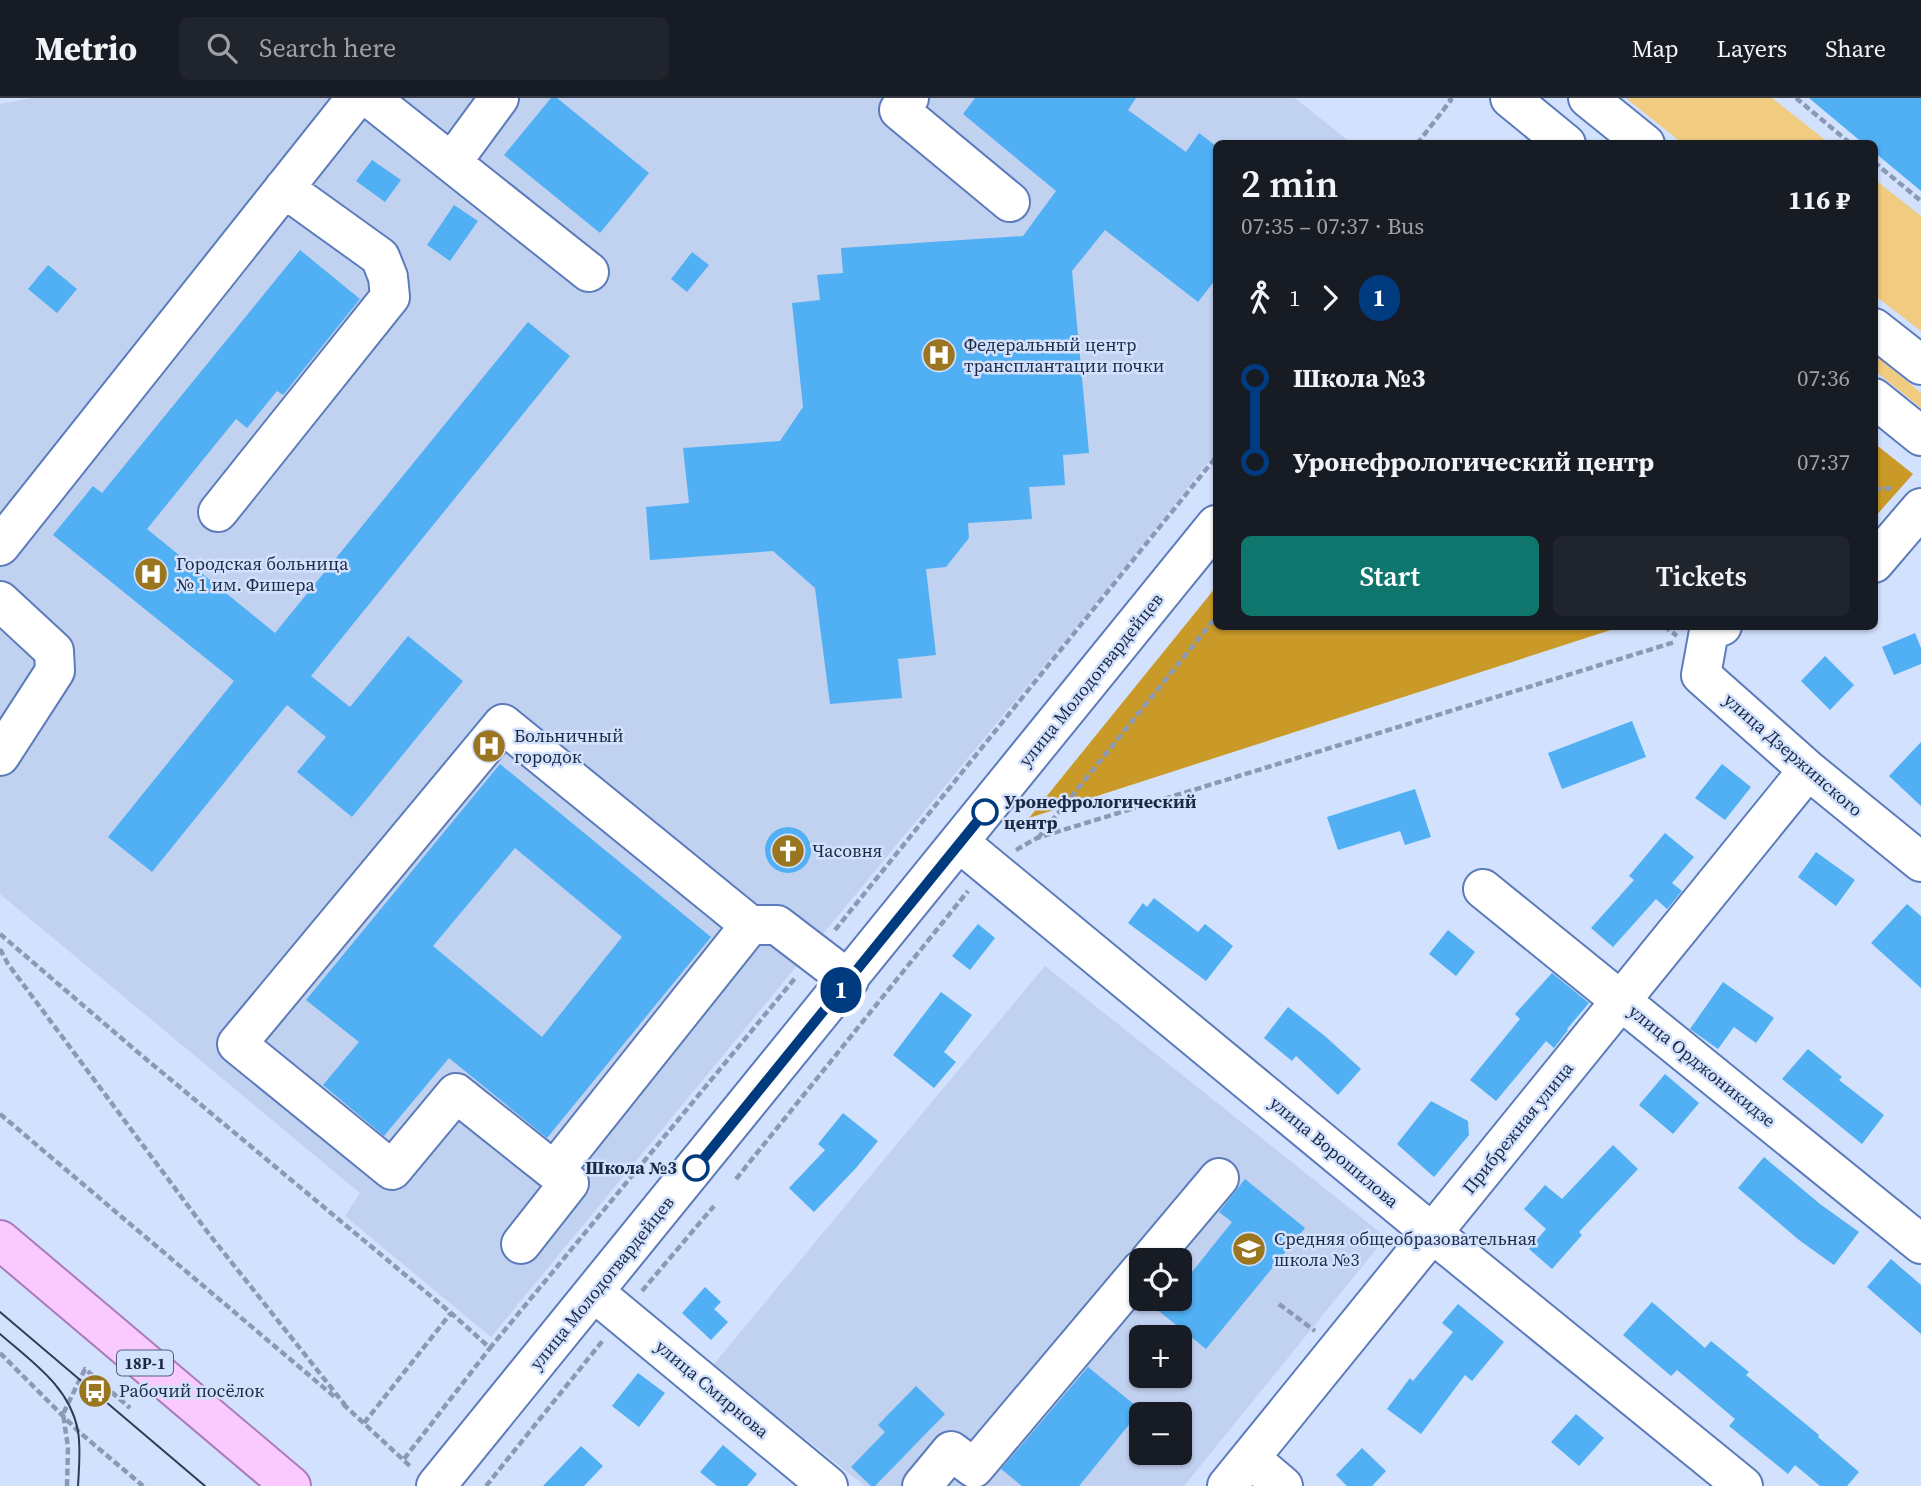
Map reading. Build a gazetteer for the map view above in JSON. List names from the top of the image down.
{
  "streets": {
    "main road": ["18Р-1"],
    "street": [
      "улица Молодогвардейцев",
      "улица Дзержинского",
      "улица Орджоникидзе",
      "Прибрежная улица",
      "улица Ворошилова",
      "улица Смирнова"
    ]
  },
  "crossings": [
    ["улица Молодогвардейцев", "улица Ворошилова"],
    ["улица Молодогвардейцев", "улица Смирнова"],
    ["улица Дзержинского", "Прибрежная улица"],
    ["улица Орджоникидзе", "Прибрежная улица"],
    ["Прибрежная улица", "улица Ворошилова"]
  ],
  "places": {
    "hospital": ["Федеральный центр трансплантации почки", "Городская больница № 1 им. Фишера", "Больничный городок"],
    "other": ["Уронефрологический центр", "Школа №3"],
    "church": ["Часовня"],
    "school or university": ["Средняя общеобразовательная школа №3"],
    "bus stop": ["Рабочий посёлок"]
  },
  "lines": ["bus line 1"],
  "page": {
    "header": "Metrio",
    "search": "Search here",
    "nav": ["Map", "Layers", "Share"],
    "on_map": "1",
    "heading": ["2 min", "07:35 – 07:37 · Bus", "116 ₽"],
    "legs": ["1", "1"],
    "list": [
      {
        "name": "Школа №3",
        "value": "07:36"
      },
      {
        "name": "Уронефрологический центр",
        "value": "07:37"
      }
    ],
    "buttons": ["Start", "Tickets"],
    "map_buttons": ["+", "−"]
  }
}
